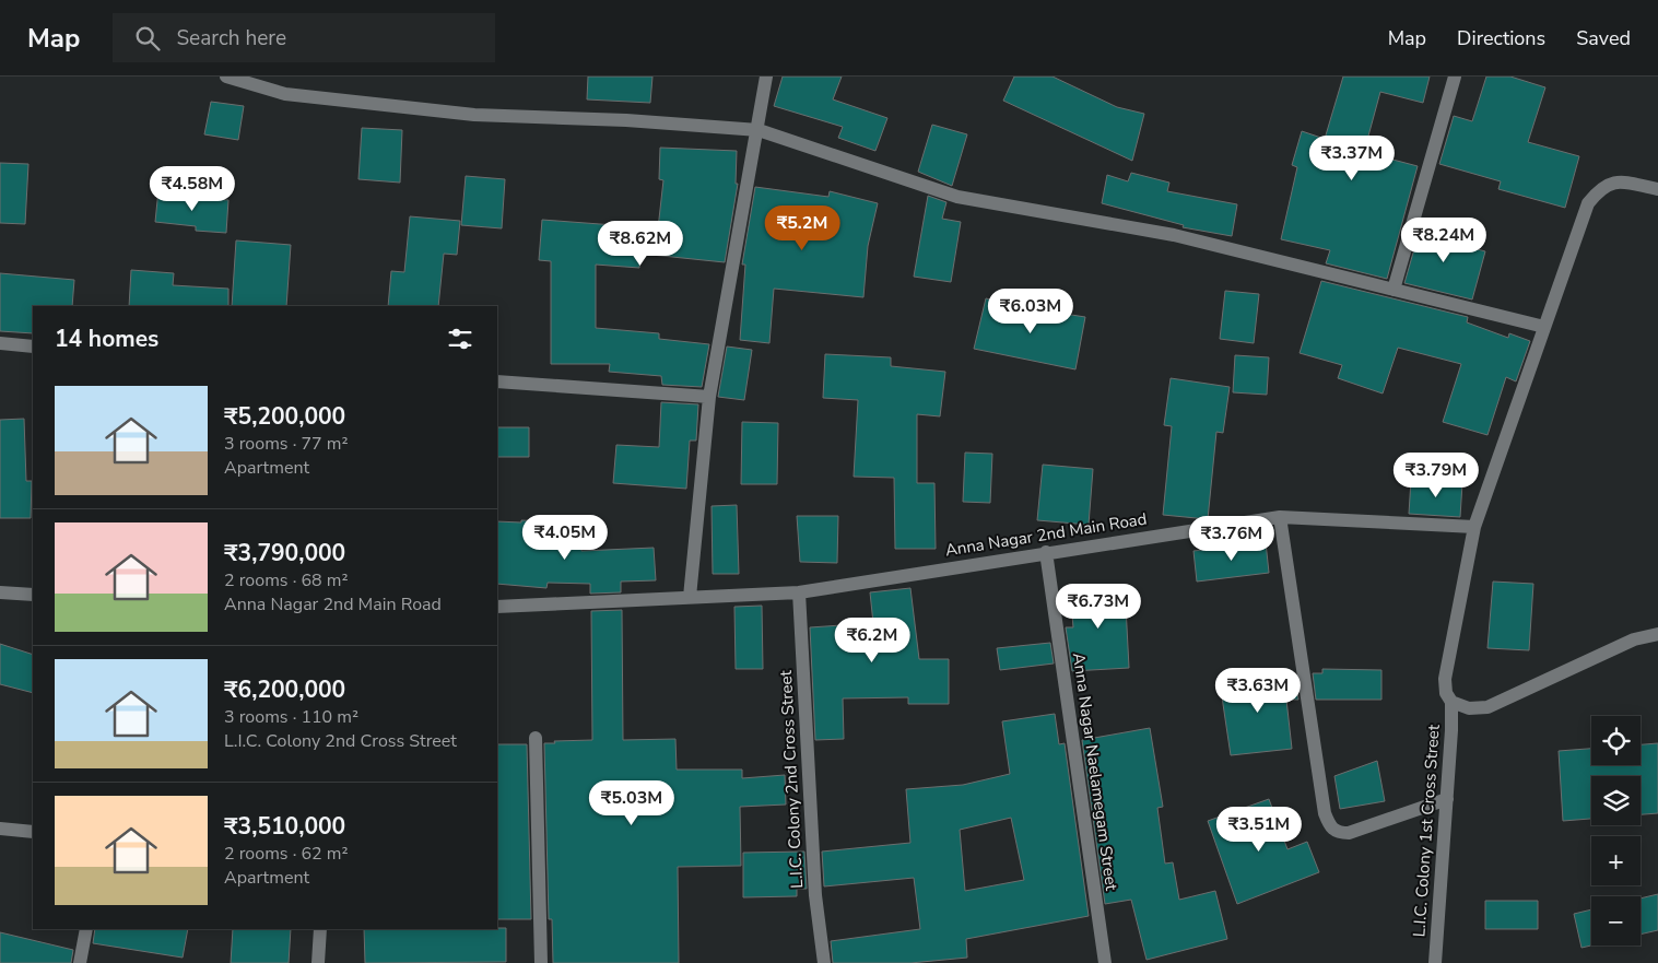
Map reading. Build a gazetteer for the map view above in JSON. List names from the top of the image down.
{
  "streets": {
    "street": [
      "Anna Nagar 2nd Main Road",
      "Anna Nagar Naelamegam Street",
      "L.I.C. Colony 2nd Cross Street",
      "L.I.C. Colony 1st Cross Street"
    ]
  },
  "crossings": [
    ["Anna Nagar 2nd Main Road", "Anna Nagar Naelamegam Street"],
    ["Anna Nagar 2nd Main Road", "L.I.C. Colony 2nd Cross Street"],
    ["Anna Nagar 2nd Main Road", "L.I.C. Colony 1st Cross Street"]
  ],
  "page": {
    "header": "Map",
    "search": "Search here",
    "nav": ["Map", "Directions", "Saved"],
    "price": [
      "₹3.37M",
      "₹4.58M",
      "₹5.2M",
      "₹8.24M",
      "₹8.62M",
      "₹6.03M",
      "₹3.79M",
      "₹4.05M",
      "₹3.76M",
      "₹6.73M",
      "₹6.2M",
      "₹3.63M",
      "₹5.03M",
      "₹3.51M"
    ],
    "heading": "14 homes",
    "list": [
      {
        "name": "₹5,200,000",
        "note": "3 rooms · 77 m² · Apartment"
      },
      {
        "name": "₹3,790,000",
        "note": "2 rooms · 68 m² · Anna Nagar 2nd Main Road"
      },
      {
        "name": "₹6,200,000",
        "note": "3 rooms · 110 m² · L.I.C. Colony 2nd Cross Street"
      },
      {
        "name": "₹3,510,000",
        "note": "2 rooms · 62 m² · Apartment"
      }
    ],
    "map_buttons": ["+", "−"]
  }
}
